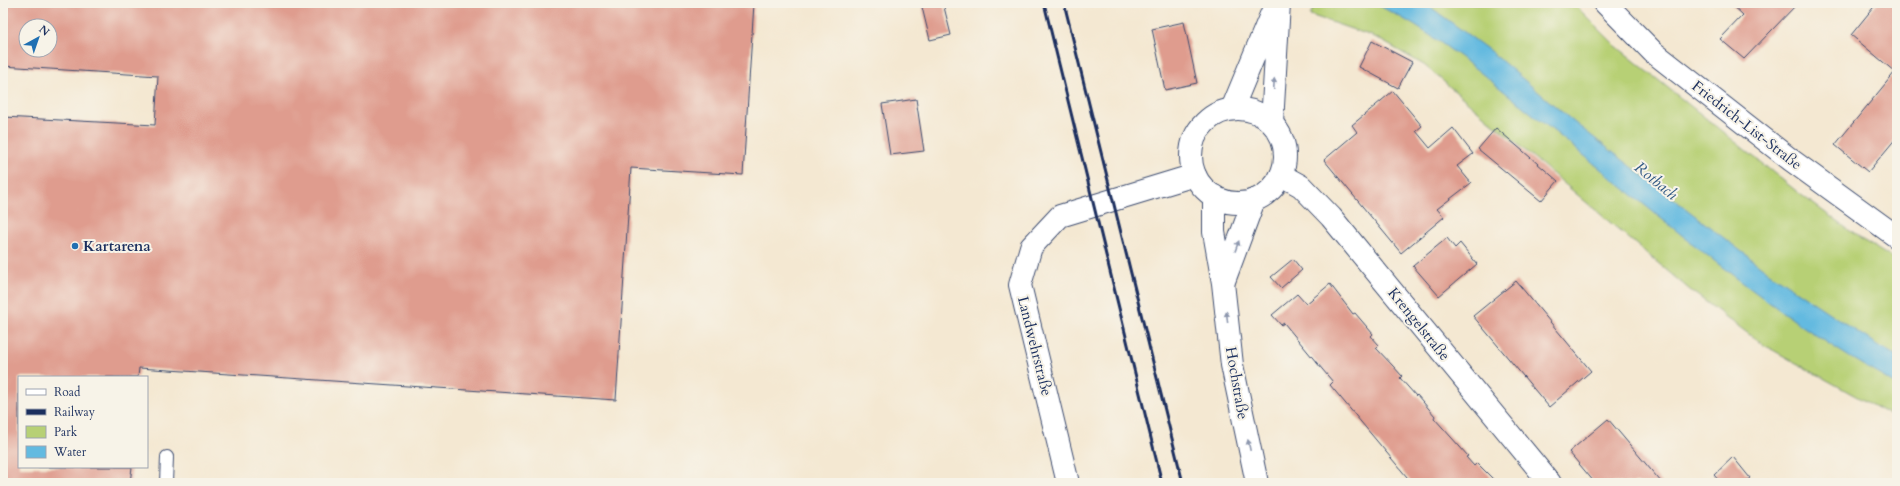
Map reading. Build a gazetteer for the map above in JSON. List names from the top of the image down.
{
  "streets": {
    "street": [
      "Friedrich-List-Straße",
      "Krengelstraße",
      "Landwehrstraße",
      "Hochstraße"
    ]
  },
  "crossings": [
    ["Krengelstraße", "Landwehrstraße"],
    ["Krengelstraße", "Hochstraße"],
    ["Landwehrstraße", "Hochstraße"]
  ],
  "water": ["Rotbach"],
  "places": ["Kartarena"],
  "legend": [
    "Road",
    "Railway",
    "Park",
    "Water"
  ],
  "north": "top right"
}
